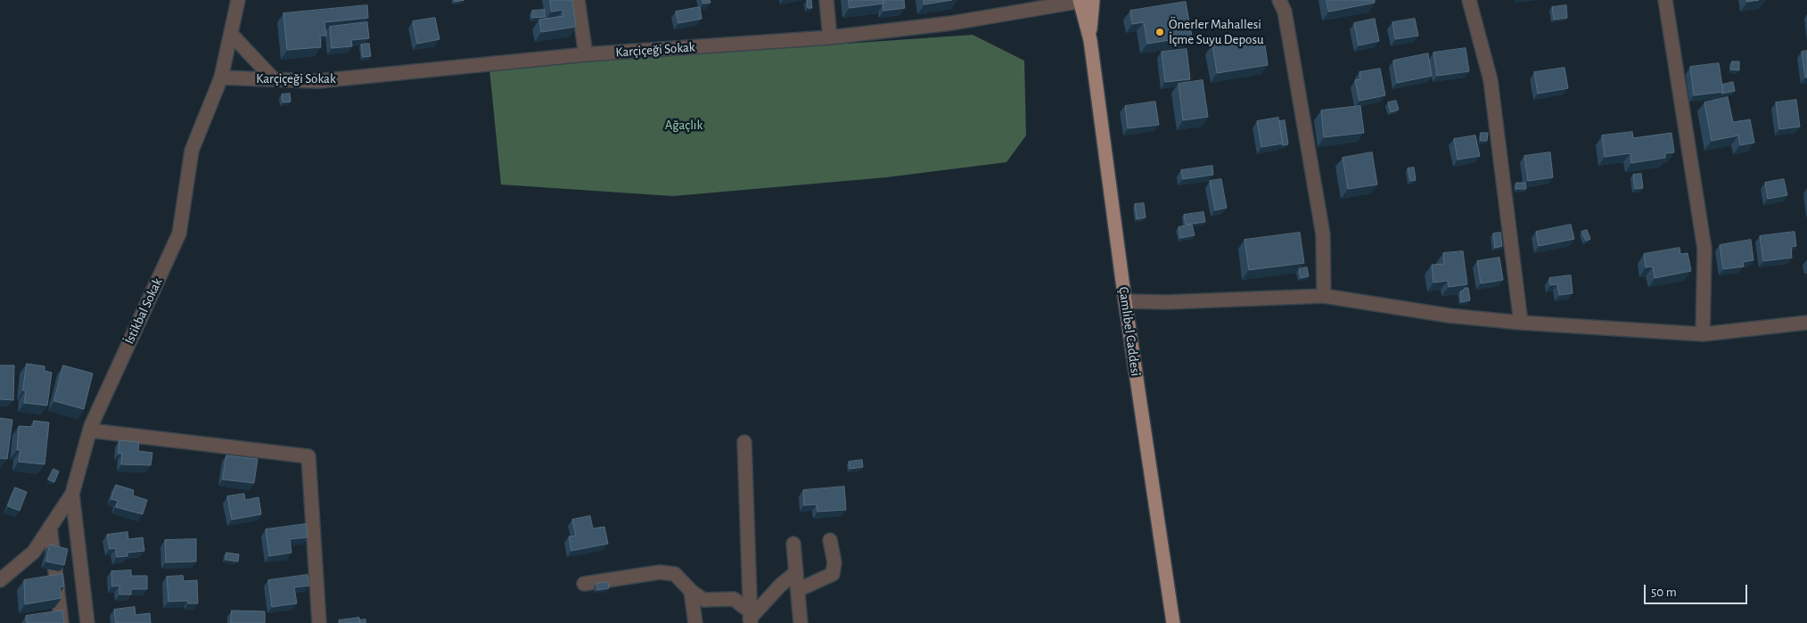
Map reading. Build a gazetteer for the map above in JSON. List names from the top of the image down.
{
  "streets": {
    "main road": ["Çamlıbel Caddesi"],
    "street": ["Karçiçeği Sokak", "İstikbal Sokak"]
  },
  "crossings": [
    ["Karçiçeği Sokak", "İstikbal Sokak"],
    ["Karçiçeği Sokak", "Çamlıbel Caddesi"]
  ],
  "parks": ["Ağaçlık"],
  "places": ["Önerler Mahallesi İçme Suyu Deposu"],
  "scale_bar": "50 m"
}
